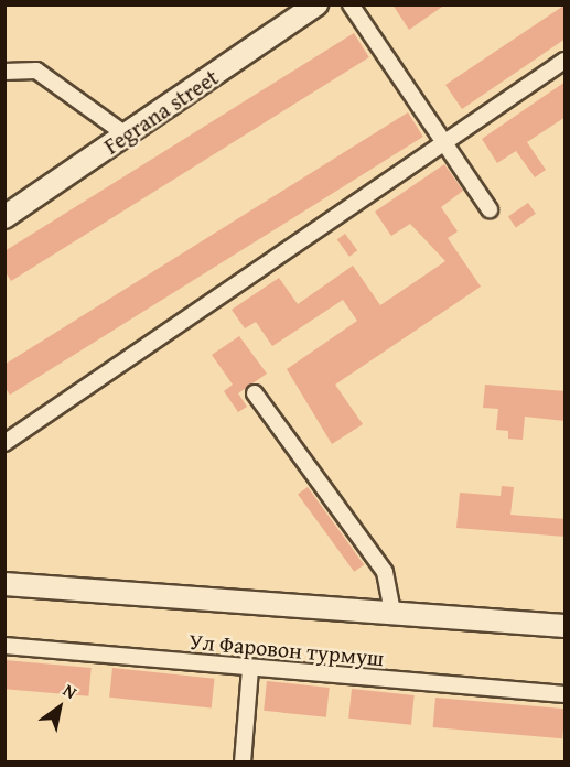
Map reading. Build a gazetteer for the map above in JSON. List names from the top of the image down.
{
  "streets": {
    "main road": ["Fegrana street"],
    "street": ["Ул Фаровон турмуш"]
  },
  "north": "top right"
}
